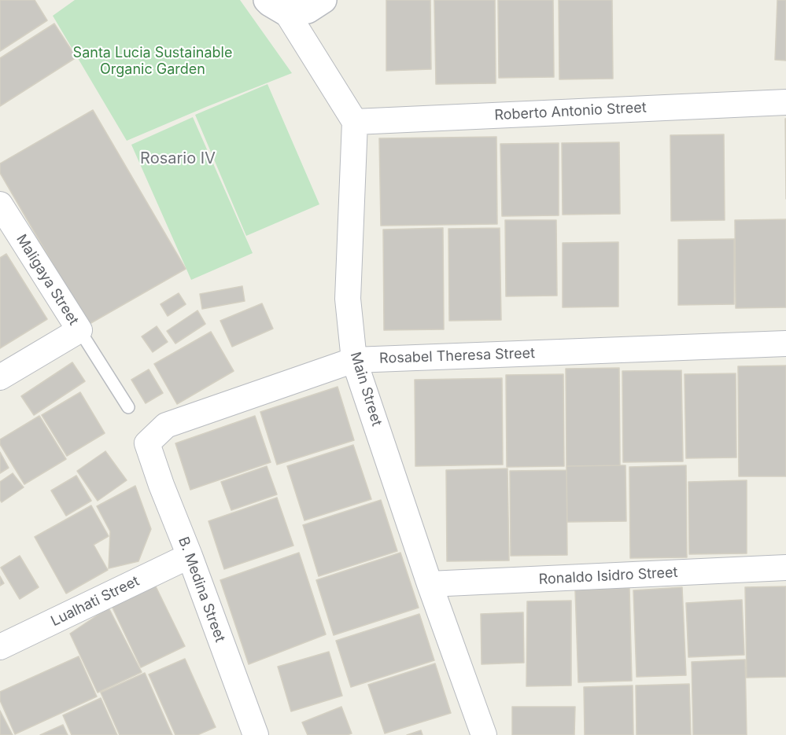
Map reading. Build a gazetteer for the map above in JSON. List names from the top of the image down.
{
  "streets": {
    "street": [
      "Roberto Antonio Street",
      "Maligaya Street",
      "Rosabel Theresa Street",
      "Main Street",
      "Ronaldo Isidro Street",
      "B. Medina Street",
      "Lualhati Street"
    ]
  },
  "crossings": [
    ["Roberto Antonio Street", "Main Street"],
    ["Rosabel Theresa Street", "Main Street"],
    ["Rosabel Theresa Street", "B. Medina Street"],
    ["Main Street", "Ronaldo Isidro Street"],
    ["B. Medina Street", "Lualhati Street"]
  ],
  "districts": ["Rosario Ⅳ"],
  "parks": ["Santa Lucia Sustainable Organic Garden"]
}
